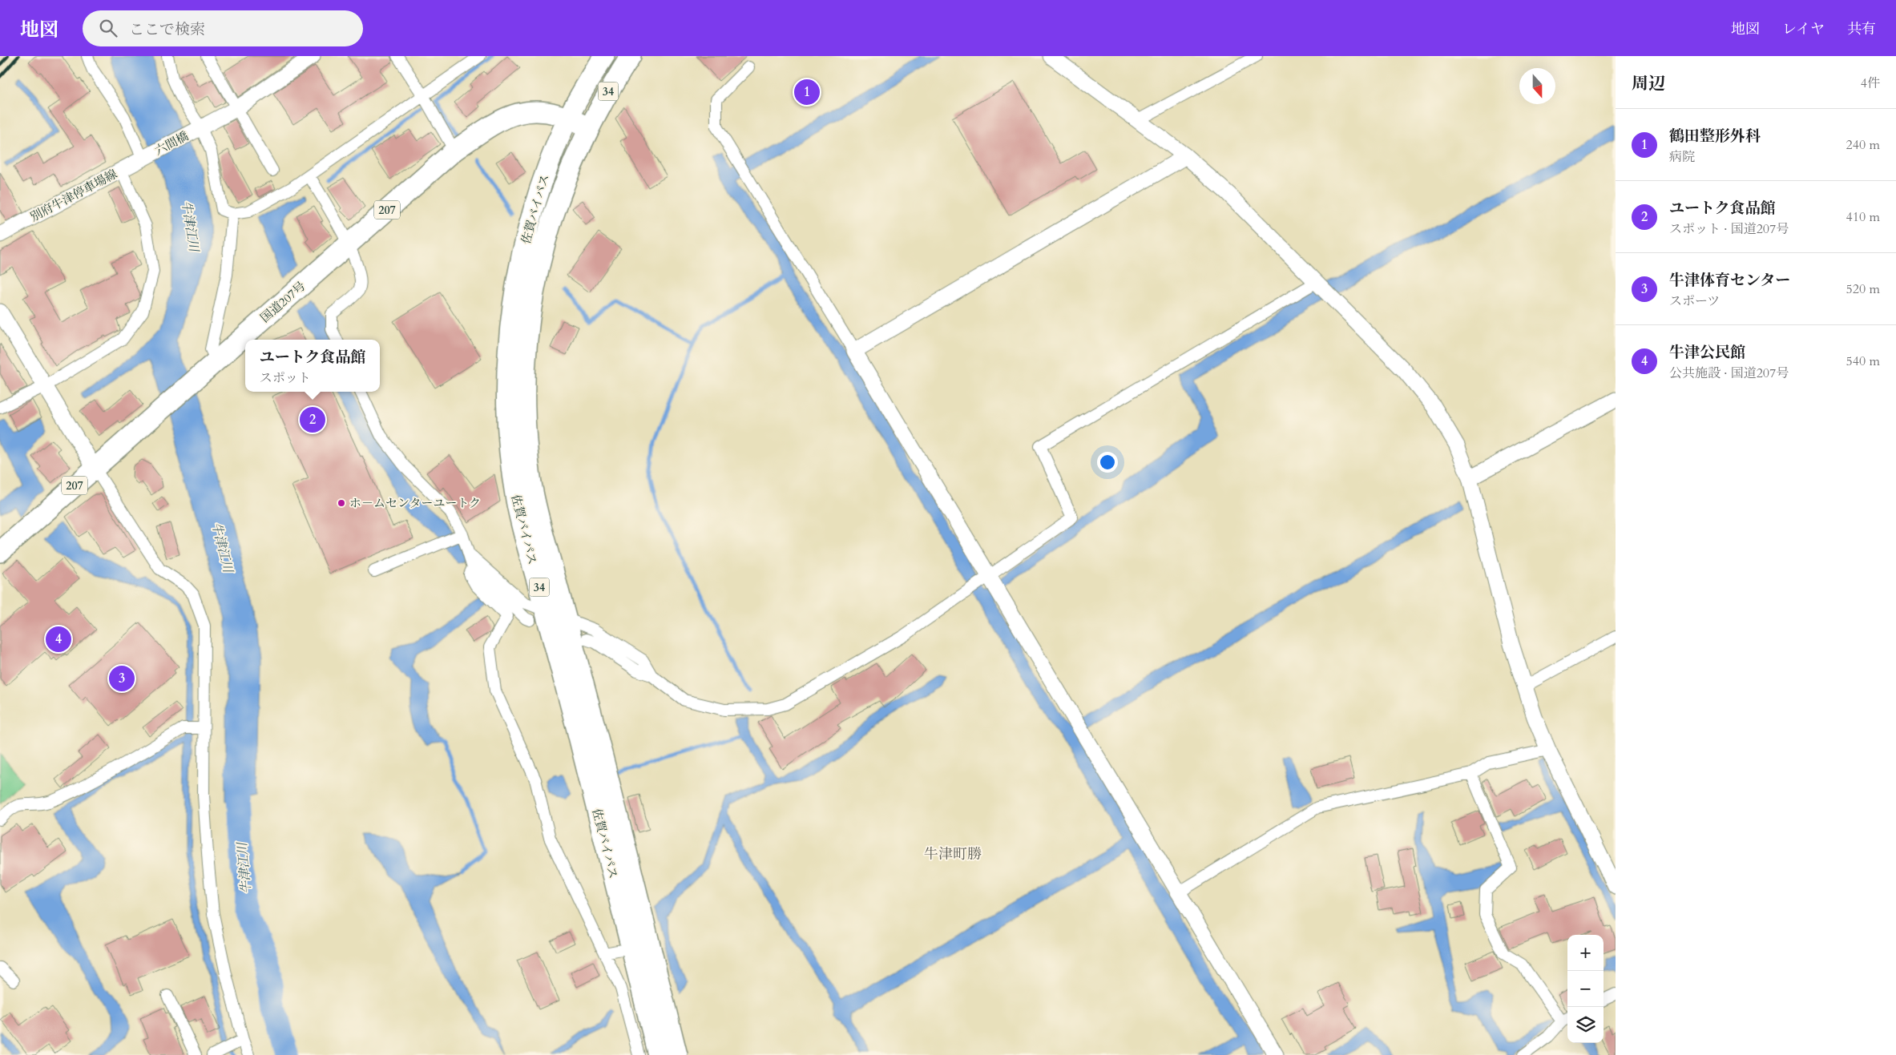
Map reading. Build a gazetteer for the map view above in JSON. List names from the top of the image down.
{
  "streets": {
    "highway": [
      "34",
      "佐賀バイパス",
      "207",
      "国道207号"
    ],
    "street": ["六間橋", "別府牛津停車場線"]
  },
  "crossings": [
    ["34", "佐賀バイパス"],
    ["34", "国道207号"],
    ["六間橋", "別府牛津停車場線"],
    ["佐賀バイパス", "国道207号"]
  ],
  "districts": ["牛津町勝"],
  "water": ["牛津江川"],
  "places": ["ホ－ムセンターユートク"],
  "north": "bottom",
  "page": {
    "header": "地図",
    "search": "ここで検索",
    "nav": ["地図", "レイヤ", "共有"],
    "heading": ["周辺", "4件"],
    "pins": [
      "1",
      "2",
      "4",
      "3"
    ],
    "list": [
      {
        "mark": "1",
        "name": "鶴田整形外科",
        "note": "病院",
        "value": "240 m"
      },
      {
        "mark": "2",
        "name": "ユートク食品館",
        "note": "スポット · 国道207号",
        "value": "410 m"
      },
      {
        "mark": "3",
        "name": "牛津体育センター",
        "note": "スポーツ",
        "value": "520 m"
      },
      {
        "mark": "4",
        "name": "牛津公民館",
        "note": "公共施設 · 国道207号",
        "value": "540 m"
      }
    ],
    "popup": ["ユートク食品館", "スポット"],
    "map_buttons": ["+", "−"]
  }
}
